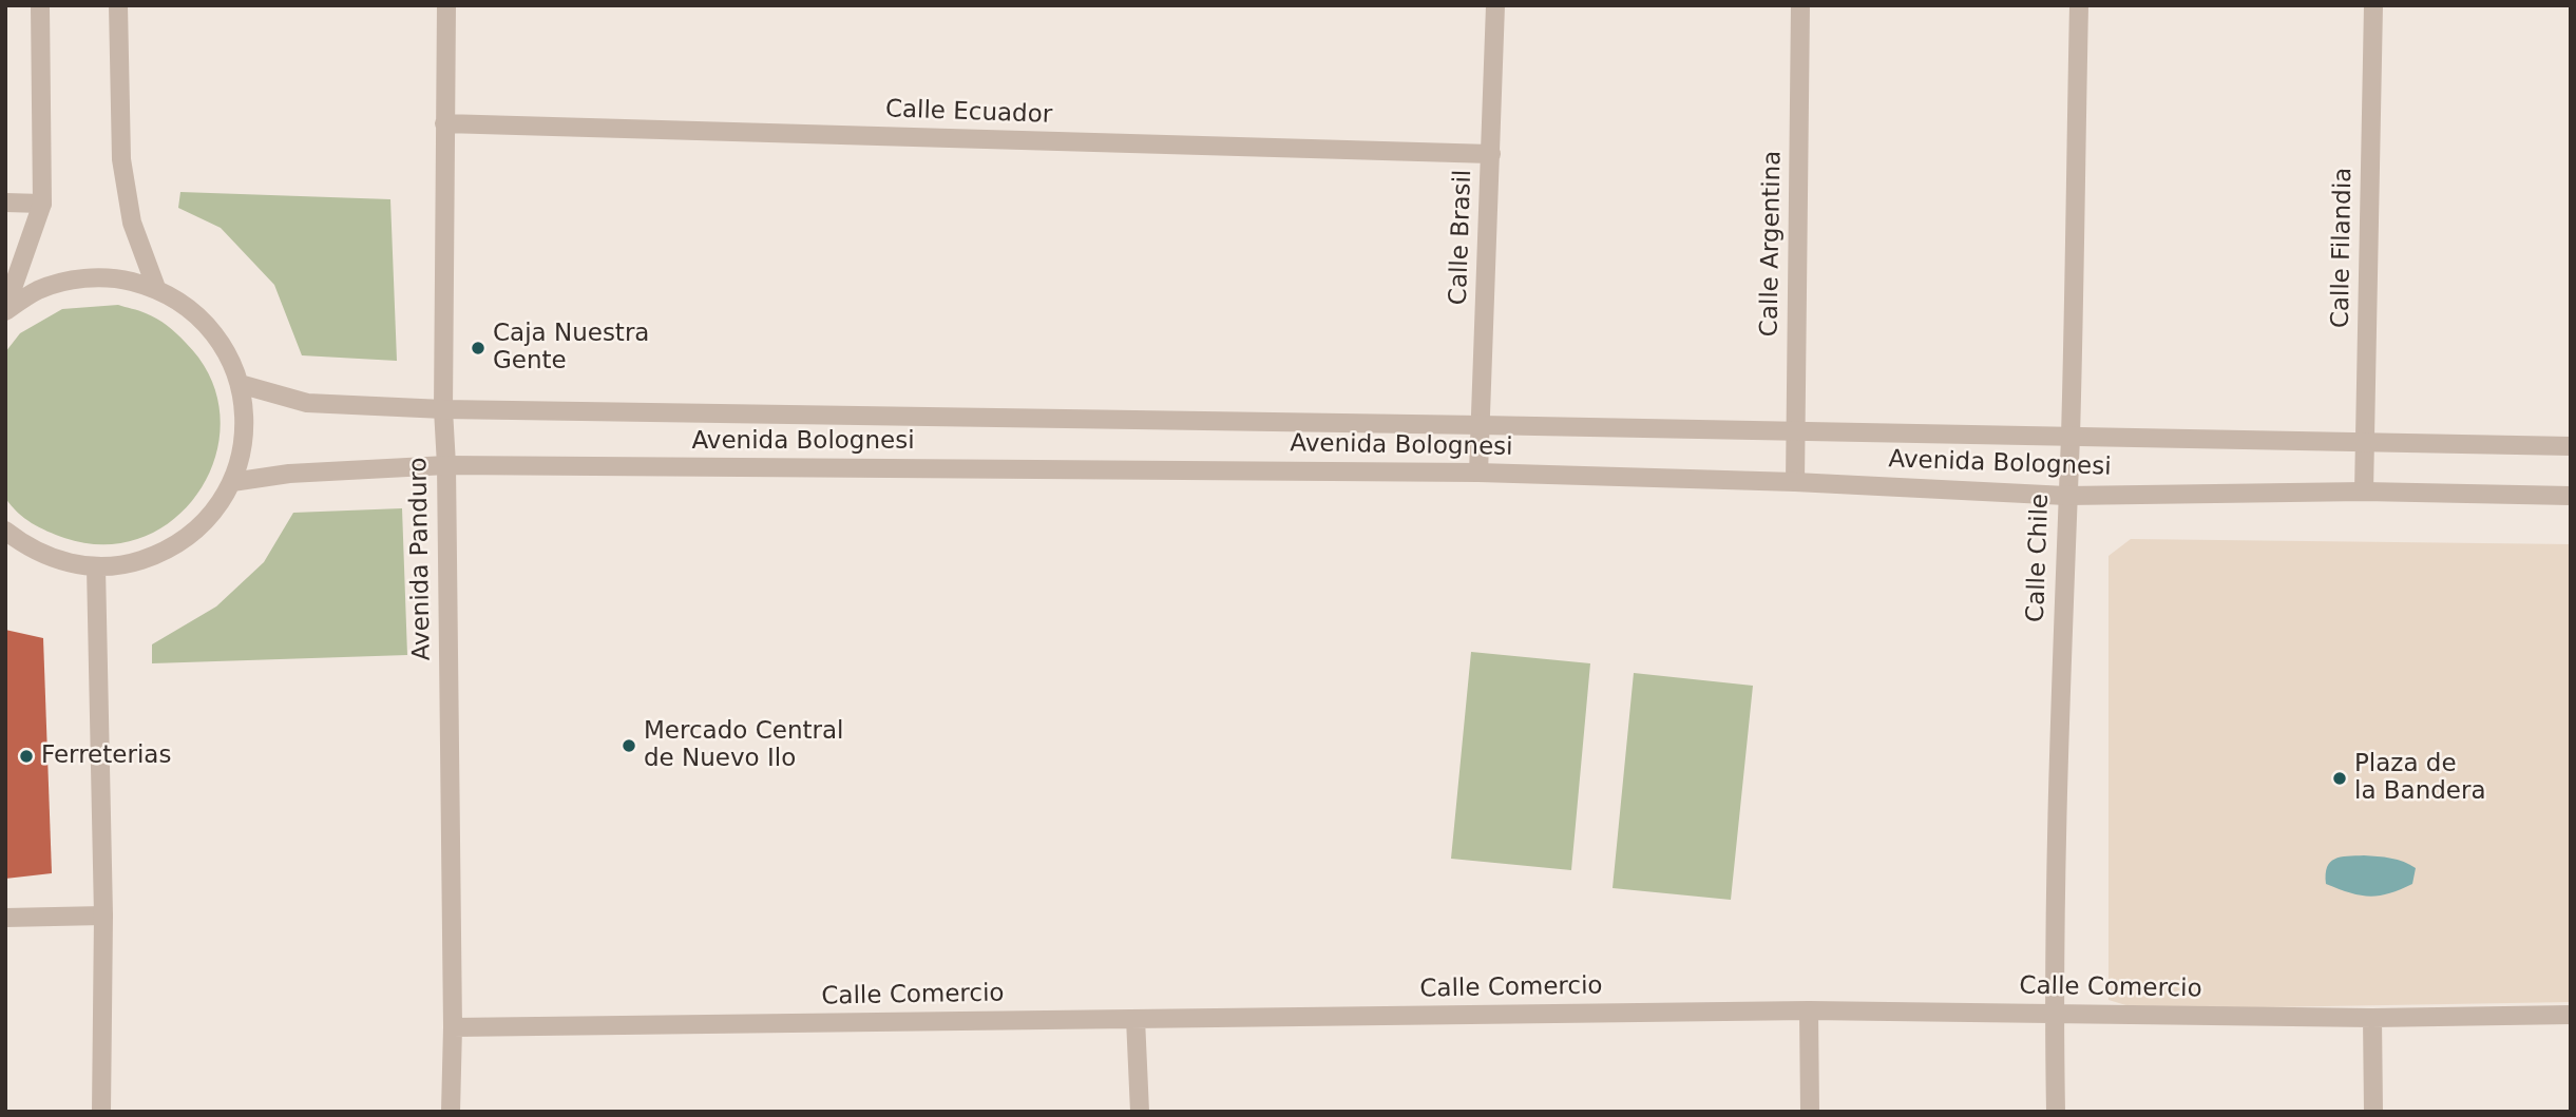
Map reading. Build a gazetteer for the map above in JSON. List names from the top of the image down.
{
  "streets": {
    "street": [
      "Calle Ecuador",
      "Calle Brasil",
      "Calle Argentina",
      "Calle Filandia",
      "Avenida Bolognesi",
      "Calle Chile",
      "Avenida Panduro",
      "Calle Comercio"
    ]
  },
  "crossings": [
    ["Calle Ecuador", "Calle Brasil"],
    ["Calle Ecuador", "Avenida Panduro"],
    ["Calle Brasil", "Avenida Bolognesi"],
    ["Calle Argentina", "Avenida Bolognesi"],
    ["Calle Filandia", "Avenida Bolognesi"],
    ["Avenida Bolognesi", "Calle Chile"],
    ["Avenida Bolognesi", "Avenida Panduro"],
    ["Calle Chile", "Calle Comercio"],
    ["Avenida Panduro", "Calle Comercio"]
  ],
  "places": [
    "Caja Nuestra Gente",
    "Mercado Central de Nuevo Ilo",
    "Ferreterias",
    "Plaza de la Bandera"
  ]
}
